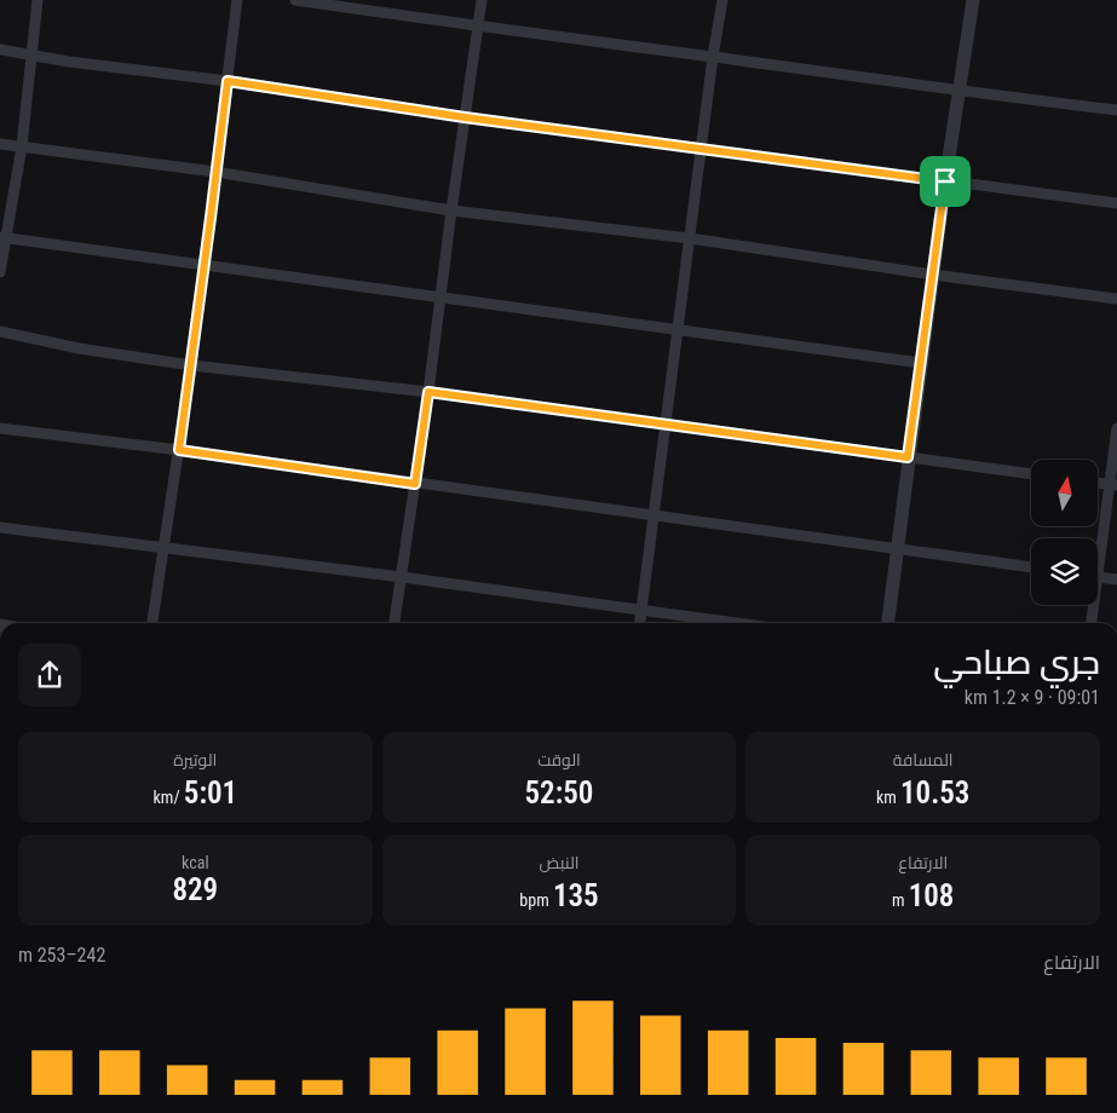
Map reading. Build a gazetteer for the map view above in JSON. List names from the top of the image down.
{
  "north": "top",
  "page": {
    "heading": ["جري صباحي", "09:01 · 9 × 1.2 km"],
    "stats": [
      ["المسافة", "10.53 km"],
      ["الوقت", "52:50"],
      ["الوتيرة", "5:01 /km"],
      ["الارتفاع", "108 m"],
      ["النبض", "135 bpm"],
      ["kcal", "829"]
    ],
    "chart": ["الارتفاع", "242–253 m"]
  }
}
